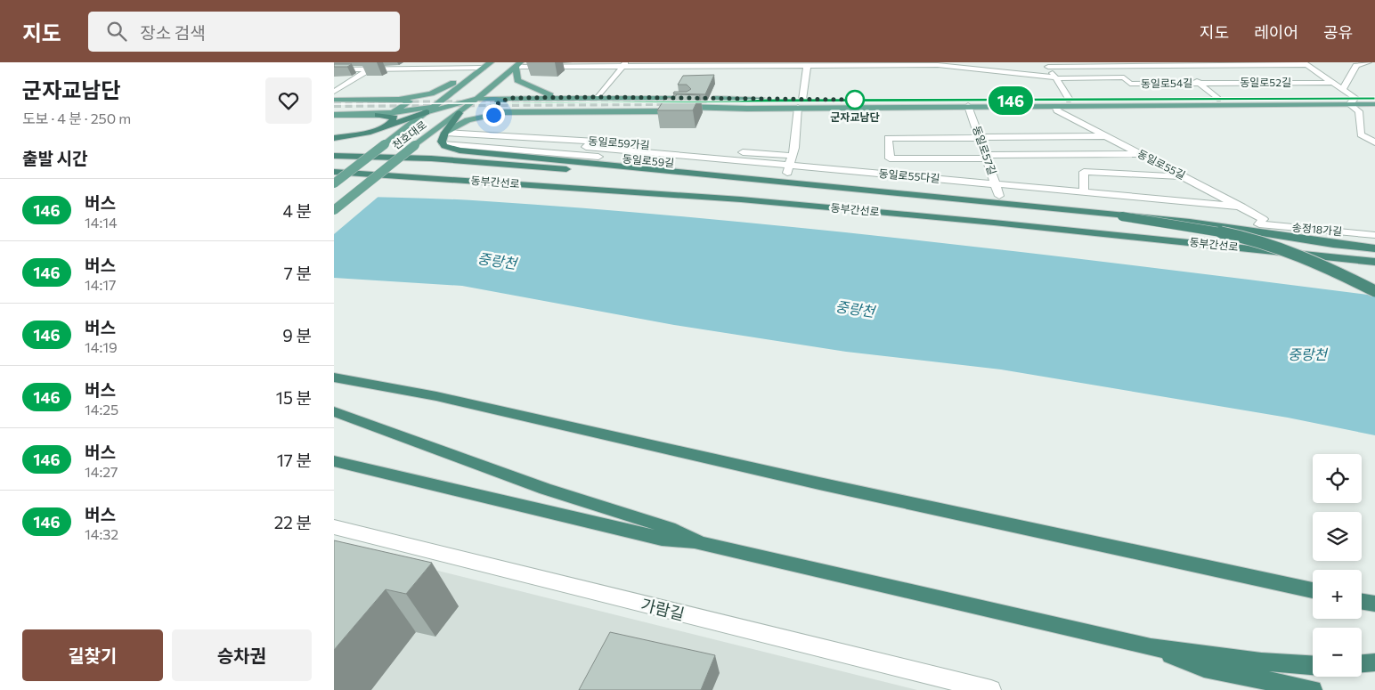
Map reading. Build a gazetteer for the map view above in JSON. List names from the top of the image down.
{
  "streets": {
    "highway": ["동부간선로"],
    "main road": ["천호대로"],
    "street": [
      "동일로52길",
      "동일로54길",
      "동일로59가길",
      "동일로57길",
      "동일로59길",
      "동일로55길",
      "동일로55다길",
      "송정18가길",
      "가람길"
    ]
  },
  "crossings": [
    ["동일로52길", "동일로54길"],
    ["동일로54길", "천호대로"],
    ["동일로59가길", "동일로55다길"],
    ["동일로57길", "동일로55다길"],
    ["동일로59길", "동일로55다길"],
    ["동일로55길", "동일로55다길"],
    ["동일로55길", "송정18가길"]
  ],
  "water": ["중랑천"],
  "places": ["군자교남단"],
  "lines": ["bus line 146"],
  "page": {
    "header": "지도",
    "search": "장소 검색",
    "nav": ["지도", "레이어", "공유"],
    "heading": [
      ["군자교남단", "도보 · 4 분 · 250 m"],
      "출발 시간"
    ],
    "on_map": "146",
    "list": [
      {
        "mark": "146",
        "name": "버스",
        "note": "14:14",
        "value": "4 분"
      },
      {
        "mark": "146",
        "name": "버스",
        "note": "14:17",
        "value": "7 분"
      },
      {
        "mark": "146",
        "name": "버스",
        "note": "14:19",
        "value": "9 분"
      },
      {
        "mark": "146",
        "name": "버스",
        "note": "14:25",
        "value": "15 분"
      },
      {
        "mark": "146",
        "name": "버스",
        "note": "14:27",
        "value": "17 분"
      },
      {
        "mark": "146",
        "name": "버스",
        "note": "14:32",
        "value": "22 분"
      }
    ],
    "map_buttons": ["+", "−"],
    "buttons": ["길찾기", "승차권"]
  }
}
